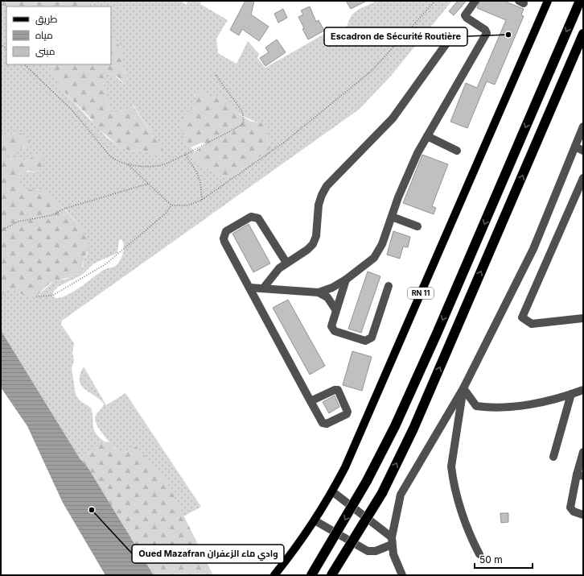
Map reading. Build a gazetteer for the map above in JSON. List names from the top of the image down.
{
  "streets": {
    "main road": ["RN 11"]
  },
  "places": ["Escadron de Sécurité Routière", "Oued Mazafran وادي ماء الزعفران"],
  "legend": ["طريق", "مياه", "مبنى"],
  "scale_bar": "50 m"
}
